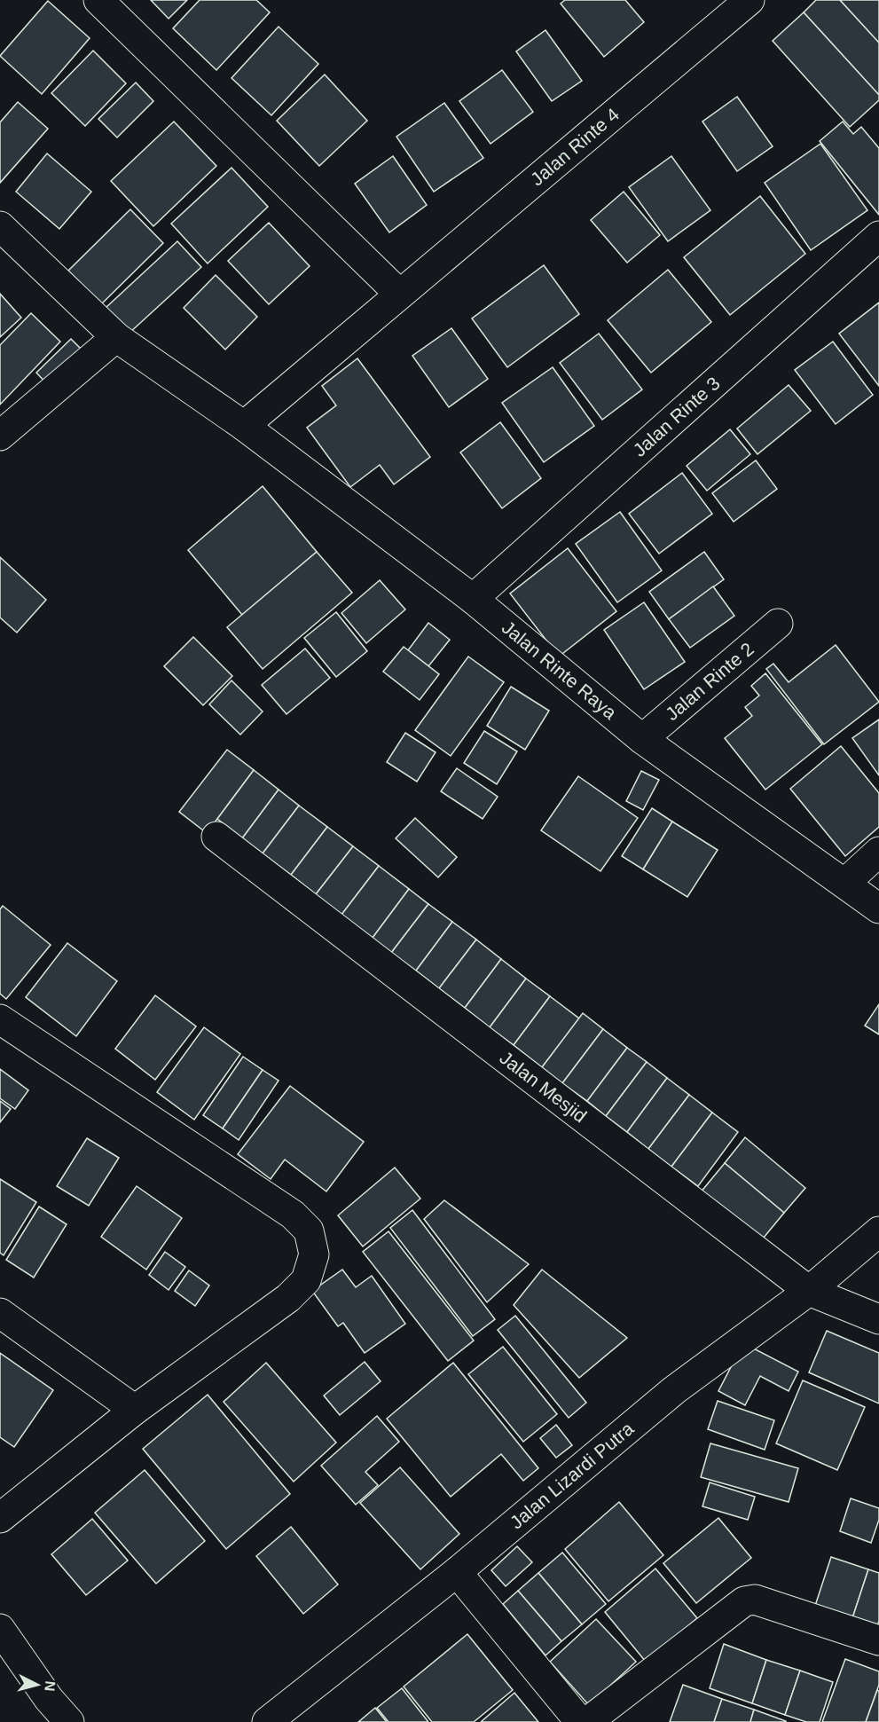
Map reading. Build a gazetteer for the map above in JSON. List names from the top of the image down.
{
  "streets": {
    "street": [
      "Jalan Rinte 4",
      "Jalan Rinte 3",
      "Jalan Rinte Raya",
      "Jalan Rinte 2",
      "Jalan Mesjid",
      "Jalan Lizardi Putra"
    ]
  },
  "crossings": [
    ["Jalan Rinte 4", "Jalan Rinte Raya"],
    ["Jalan Rinte 3", "Jalan Rinte Raya"],
    ["Jalan Rinte Raya", "Jalan Rinte 2"],
    ["Jalan Mesjid", "Jalan Lizardi Putra"]
  ],
  "north": "right"
}
